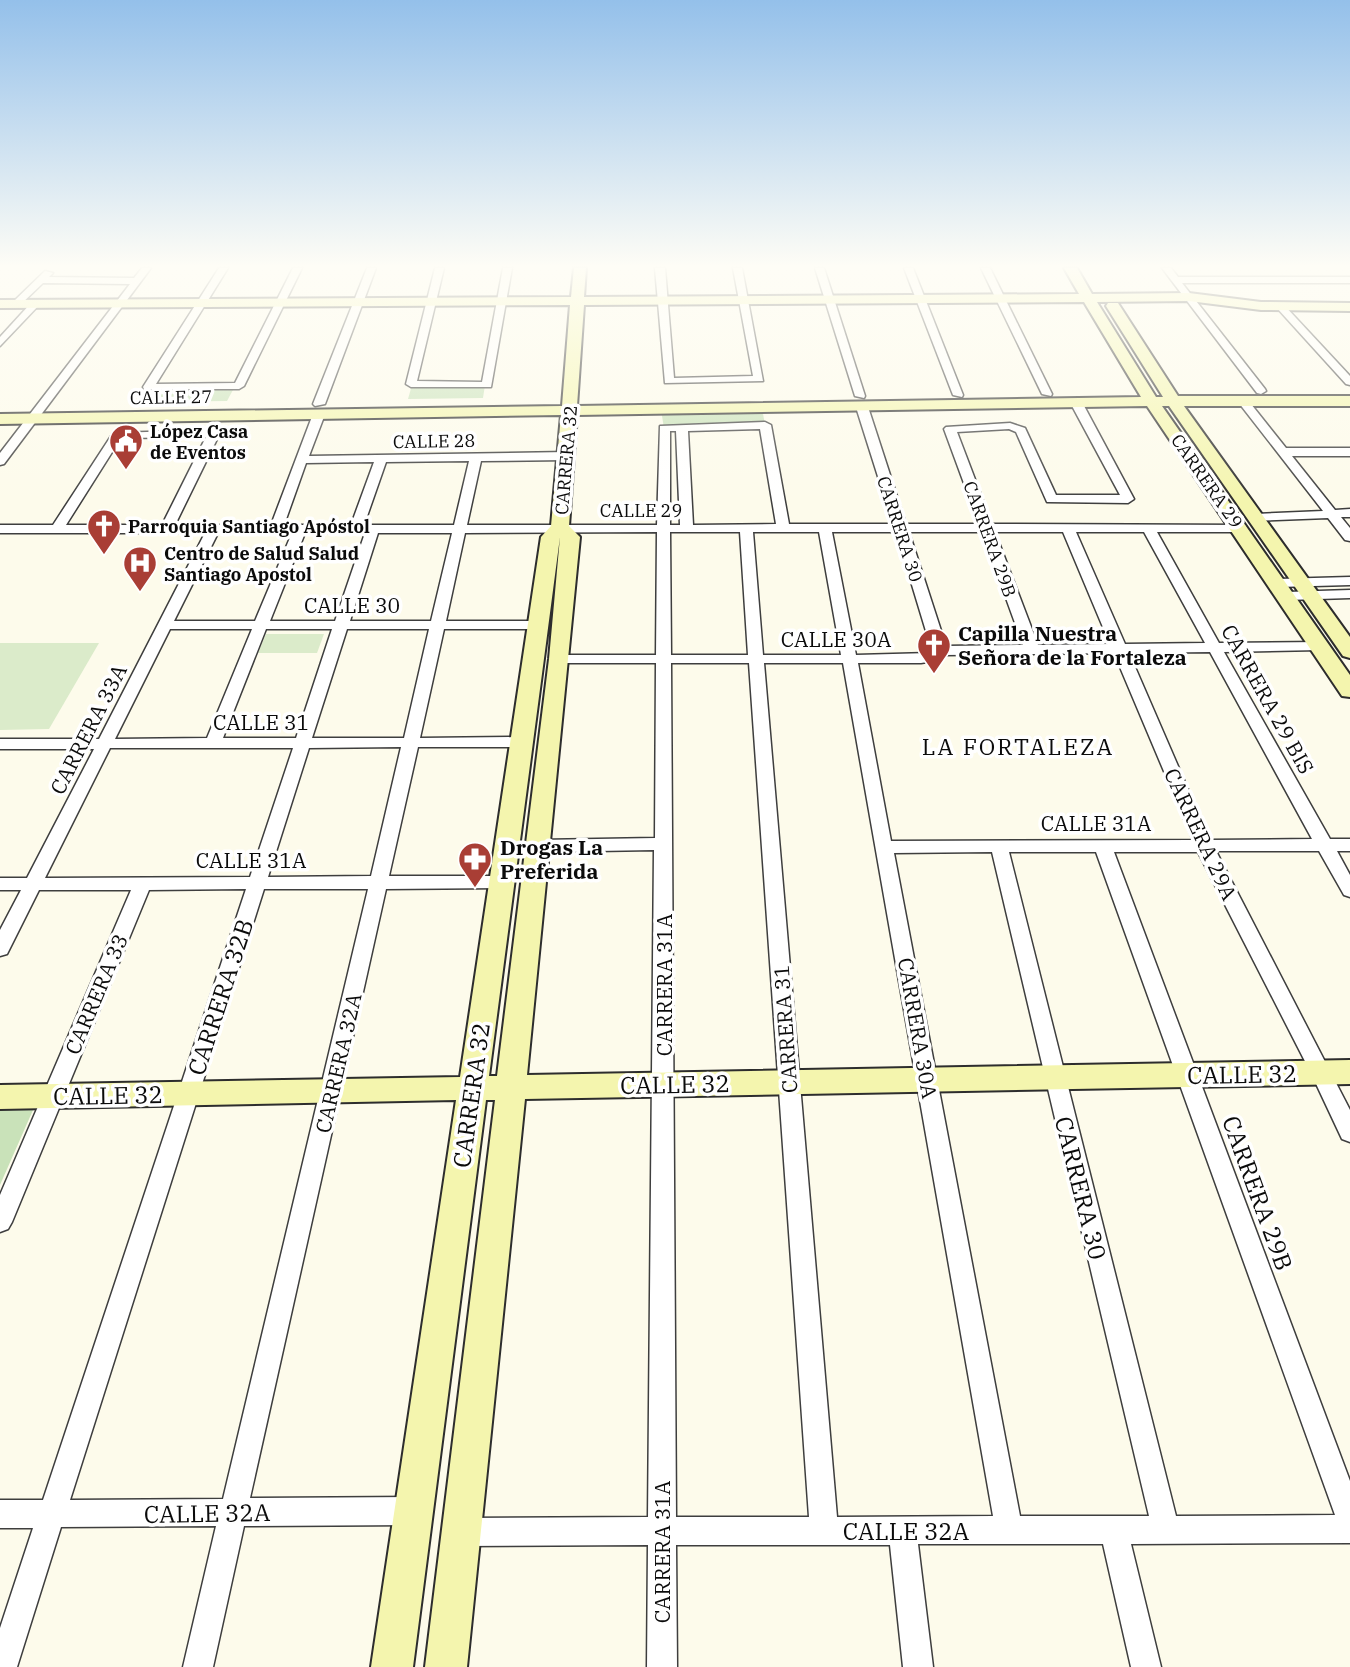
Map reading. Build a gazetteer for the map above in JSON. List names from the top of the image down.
{
  "streets": {
    "street": [
      "CALLE 27",
      "CALLE 28",
      "CARRERA 32",
      "CARRERA 29",
      "CALLE 29",
      "CARRERA 30",
      "CARRERA 29B",
      "CALLE 30",
      "CALLE 30A",
      "CARRERA 29 BIS",
      "CALLE 31",
      "CARRERA 33A",
      "CALLE 31A",
      "CARRERA 29A",
      "CARRERA 31A",
      "CARRERA 33",
      "CARRERA 32B",
      "CARRERA 30A",
      "CARRERA 31",
      "CARRERA 32A",
      "CALLE 32",
      "CALLE 32A"
    ]
  },
  "crossings": [
    ["CALLE 27", "CARRERA 32"],
    ["CALLE 27", "CARRERA 29"],
    ["CALLE 27", "CARRERA 30"],
    ["CALLE 27", "CARRERA 29B"],
    ["CALLE 28", "CARRERA 32"],
    ["CALLE 28", "CARRERA 32B"],
    ["CALLE 28", "CARRERA 32A"],
    ["CARRERA 32", "CALLE 29"],
    ["CARRERA 32", "CALLE 30"],
    ["CARRERA 32", "CALLE 30A"],
    ["CARRERA 32", "CALLE 31"],
    ["CARRERA 32", "CALLE 31A"],
    ["CARRERA 32", "CALLE 32"],
    ["CARRERA 32", "CALLE 32A"],
    ["CARRERA 29", "CALLE 29"],
    ["CARRERA 29", "CALLE 30A"],
    ["CALLE 29", "CARRERA 30"],
    ["CALLE 29", "CARRERA 29B"],
    ["CALLE 29", "CARRERA 29 BIS"],
    ["CALLE 29", "CARRERA 33A"],
    ["CALLE 29", "CARRERA 29A"],
    ["CALLE 29", "CARRERA 31A"],
    ["CALLE 29", "CARRERA 32B"],
    ["CALLE 29", "CARRERA 30A"],
    ["CALLE 29", "CARRERA 31"],
    ["CALLE 29", "CARRERA 32A"],
    ["CARRERA 30", "CALLE 30A"],
    ["CARRERA 30", "CALLE 31A"],
    ["CARRERA 30", "CALLE 32"],
    ["CARRERA 30", "CALLE 32A"],
    ["CARRERA 29B", "CALLE 30A"],
    ["CARRERA 29B", "CALLE 31A"],
    ["CARRERA 29B", "CALLE 32"],
    ["CALLE 30", "CARRERA 33A"],
    ["CALLE 30", "CARRERA 32B"],
    ["CALLE 30", "CARRERA 32A"],
    ["CALLE 30A", "CARRERA 29 BIS"],
    ["CALLE 30A", "CARRERA 29A"],
    ["CALLE 30A", "CARRERA 31A"],
    ["CALLE 30A", "CARRERA 30A"],
    ["CALLE 30A", "CARRERA 31"],
    ["CARRERA 29 BIS", "CALLE 31A"],
    ["CALLE 31", "CARRERA 33A"],
    ["CALLE 31", "CARRERA 32B"],
    ["CALLE 31", "CARRERA 32A"],
    ["CARRERA 33A", "CALLE 31A"],
    ["CALLE 31A", "CARRERA 29A"],
    ["CALLE 31A", "CARRERA 33"],
    ["CALLE 31A", "CARRERA 32B"],
    ["CALLE 31A", "CARRERA 30A"],
    ["CALLE 31A", "CARRERA 32A"],
    ["CARRERA 29A", "CALLE 32"],
    ["CARRERA 31A", "CALLE 32"],
    ["CARRERA 31A", "CALLE 32A"],
    ["CARRERA 33", "CALLE 32"],
    ["CARRERA 32B", "CALLE 32"],
    ["CARRERA 32B", "CALLE 32A"],
    ["CARRERA 30A", "CALLE 32"],
    ["CARRERA 30A", "CALLE 32A"],
    ["CARRERA 31", "CALLE 32"],
    ["CARRERA 31", "CALLE 32A"],
    ["CARRERA 32A", "CALLE 32"],
    ["CARRERA 32A", "CALLE 32A"]
  ],
  "districts": ["LA FORTALEZA"],
  "places": {
    "public building": ["López Casa de Eventos"],
    "church": ["Parroquia Santiago Apóstol", "Capilla Nuestra Señora de la Fortaleza"],
    "hospital": ["Centro de Salud Salud Santiago Apostol"],
    "pharmacy": ["Drogas La Preferida"]
  }
}
